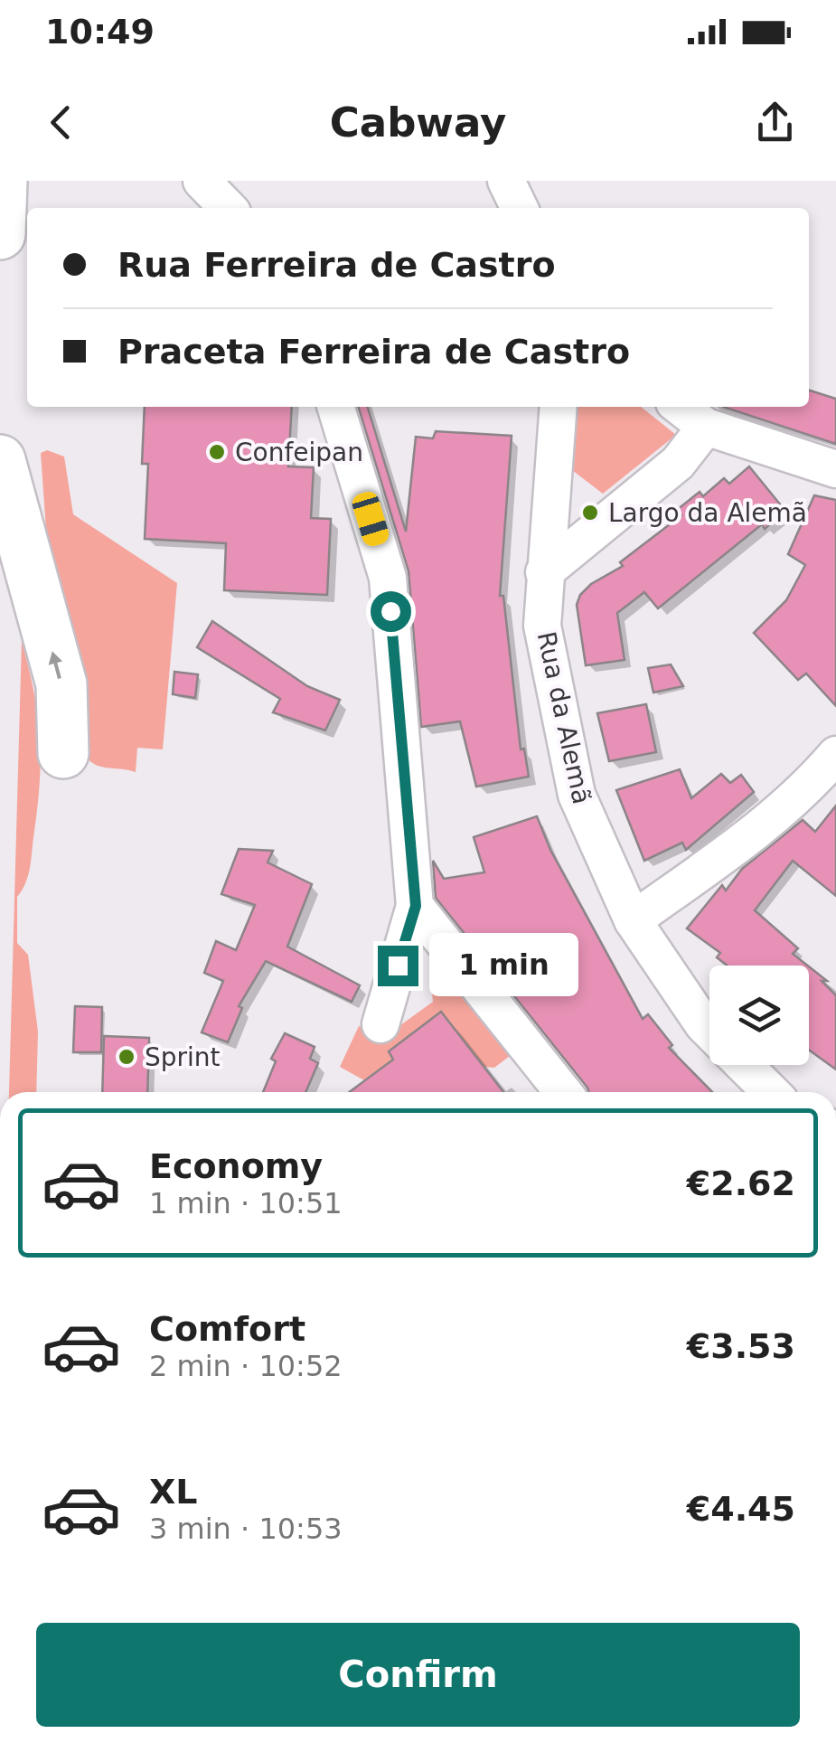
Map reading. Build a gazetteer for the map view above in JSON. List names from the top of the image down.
{
  "streets": {
    "street": ["Rua da Alemã"]
  },
  "places": ["Confeipan", "Largo da Alemã", "Sprint"],
  "page": {
    "status": "10:49",
    "header": "Cabway",
    "banner": ["Rua Ferreira de Castro", "Praceta Ferreira de Castro"],
    "bubble": "1 min",
    "list": [
      {
        "name": "Economy",
        "note": "1 min · 10:51",
        "value": "€2.62"
      },
      {
        "name": "Comfort",
        "note": "2 min · 10:52",
        "value": "€3.53"
      },
      {
        "name": "XL",
        "note": "3 min · 10:53",
        "value": "€4.45"
      }
    ],
    "buttons": "Confirm"
  }
}
